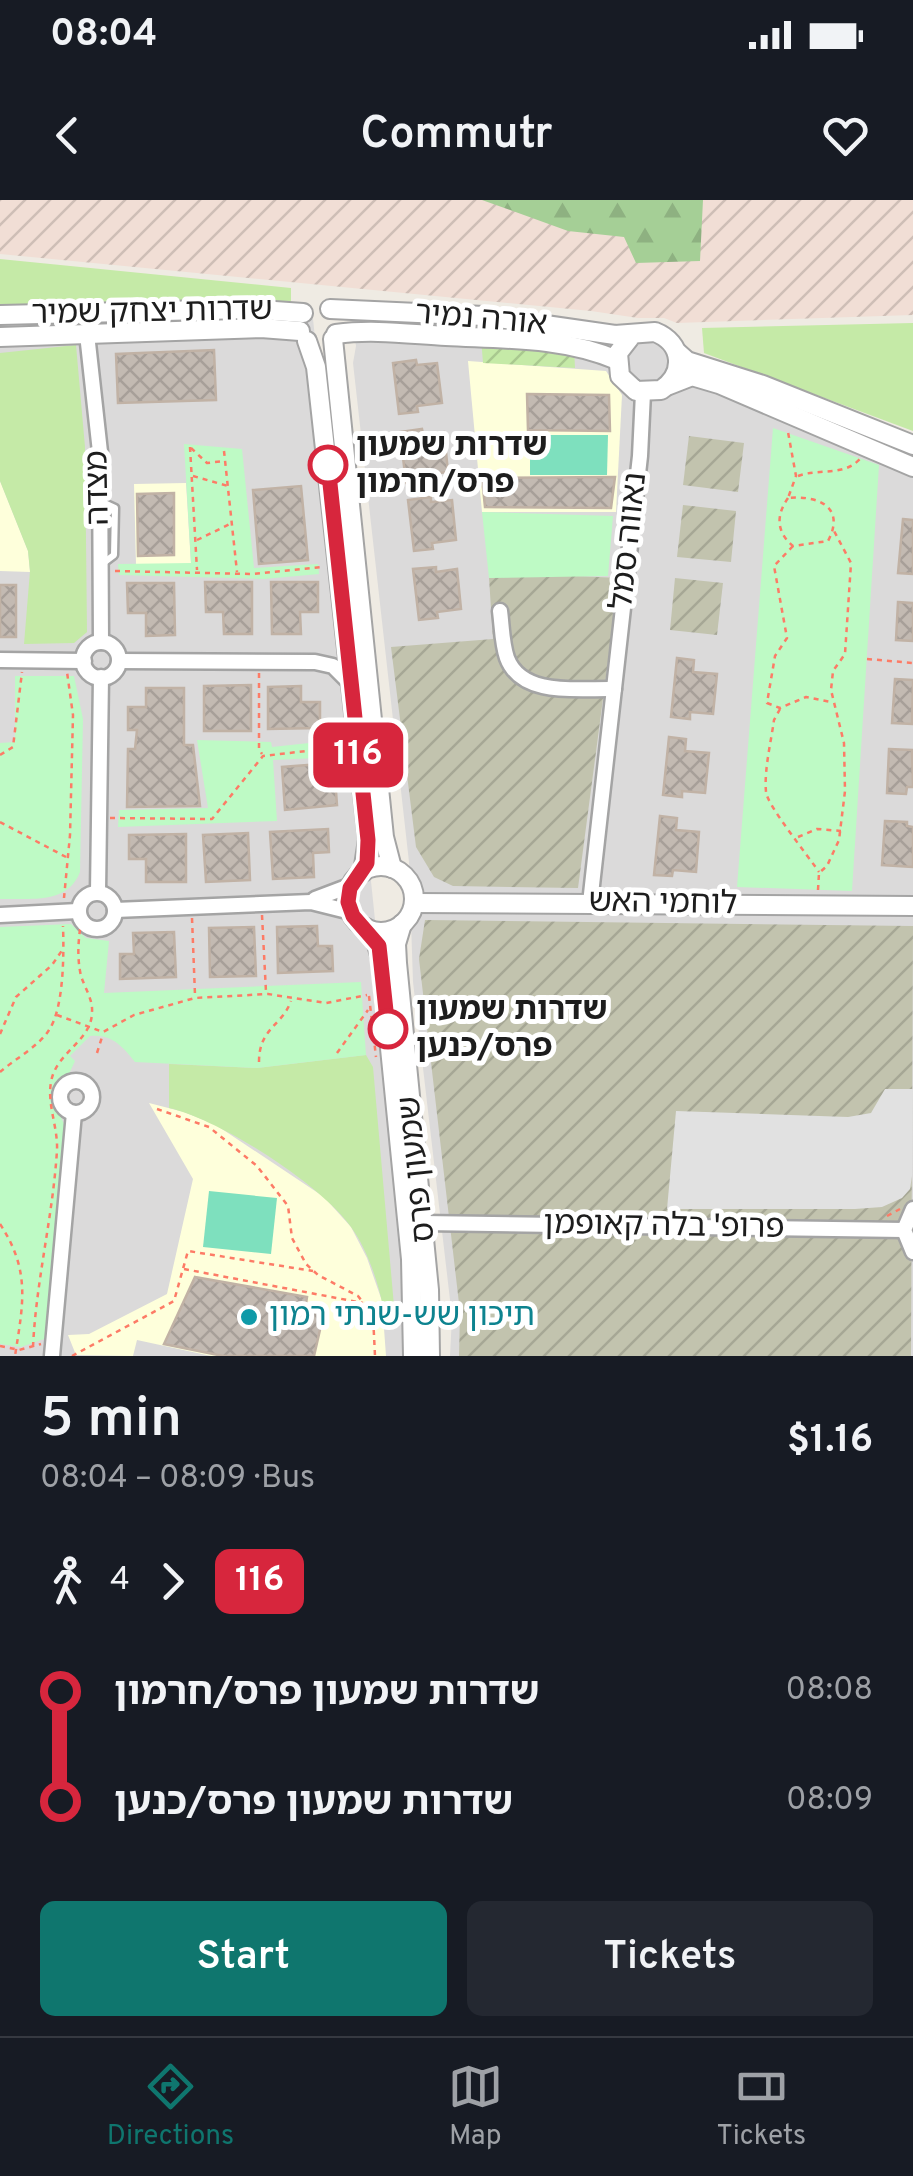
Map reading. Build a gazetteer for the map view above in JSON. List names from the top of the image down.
{
  "streets": {
    "street": [
      "שדרות יצחק שמיר",
      "אורה נמיר",
      "מצדה",
      "נאווה סמל",
      "לוחמי האש",
      "שמעון פרס",
      "פרופ' בלה קאופמן"
    ]
  },
  "crossings": [
    ["שדרות יצחק שמיר", "אורה נמיר"],
    ["שדרות יצחק שמיר", "מצדה"],
    ["אורה נמיר", "נאווה סמל"],
    ["נאווה סמל", "לוחמי האש"],
    ["לוחמי האש", "שמעון פרס"],
    ["שמעון פרס", "פרופ' בלה קאופמן"]
  ],
  "places": ["שדרות שמעון פרס/חרמון", "שדרות שמעון פרס/כנען", "תיכון שש-שנתי רמון"],
  "lines": ["bus line 116"],
  "page": {
    "status": "08:04",
    "header": "Commutr",
    "on_map": "116",
    "heading": ["5 min", "08:04 – 08:09 · Bus", "$1.16"],
    "legs": ["4", "116"],
    "list": [
      {
        "name": "שדרות שמעון פרס/חרמון",
        "value": "08:08"
      },
      {
        "name": "שדרות שמעון פרס/כנען",
        "value": "08:09"
      }
    ],
    "buttons": ["Start", "Tickets"],
    "tabs": ["Directions", "Map", "Tickets"]
  }
}
